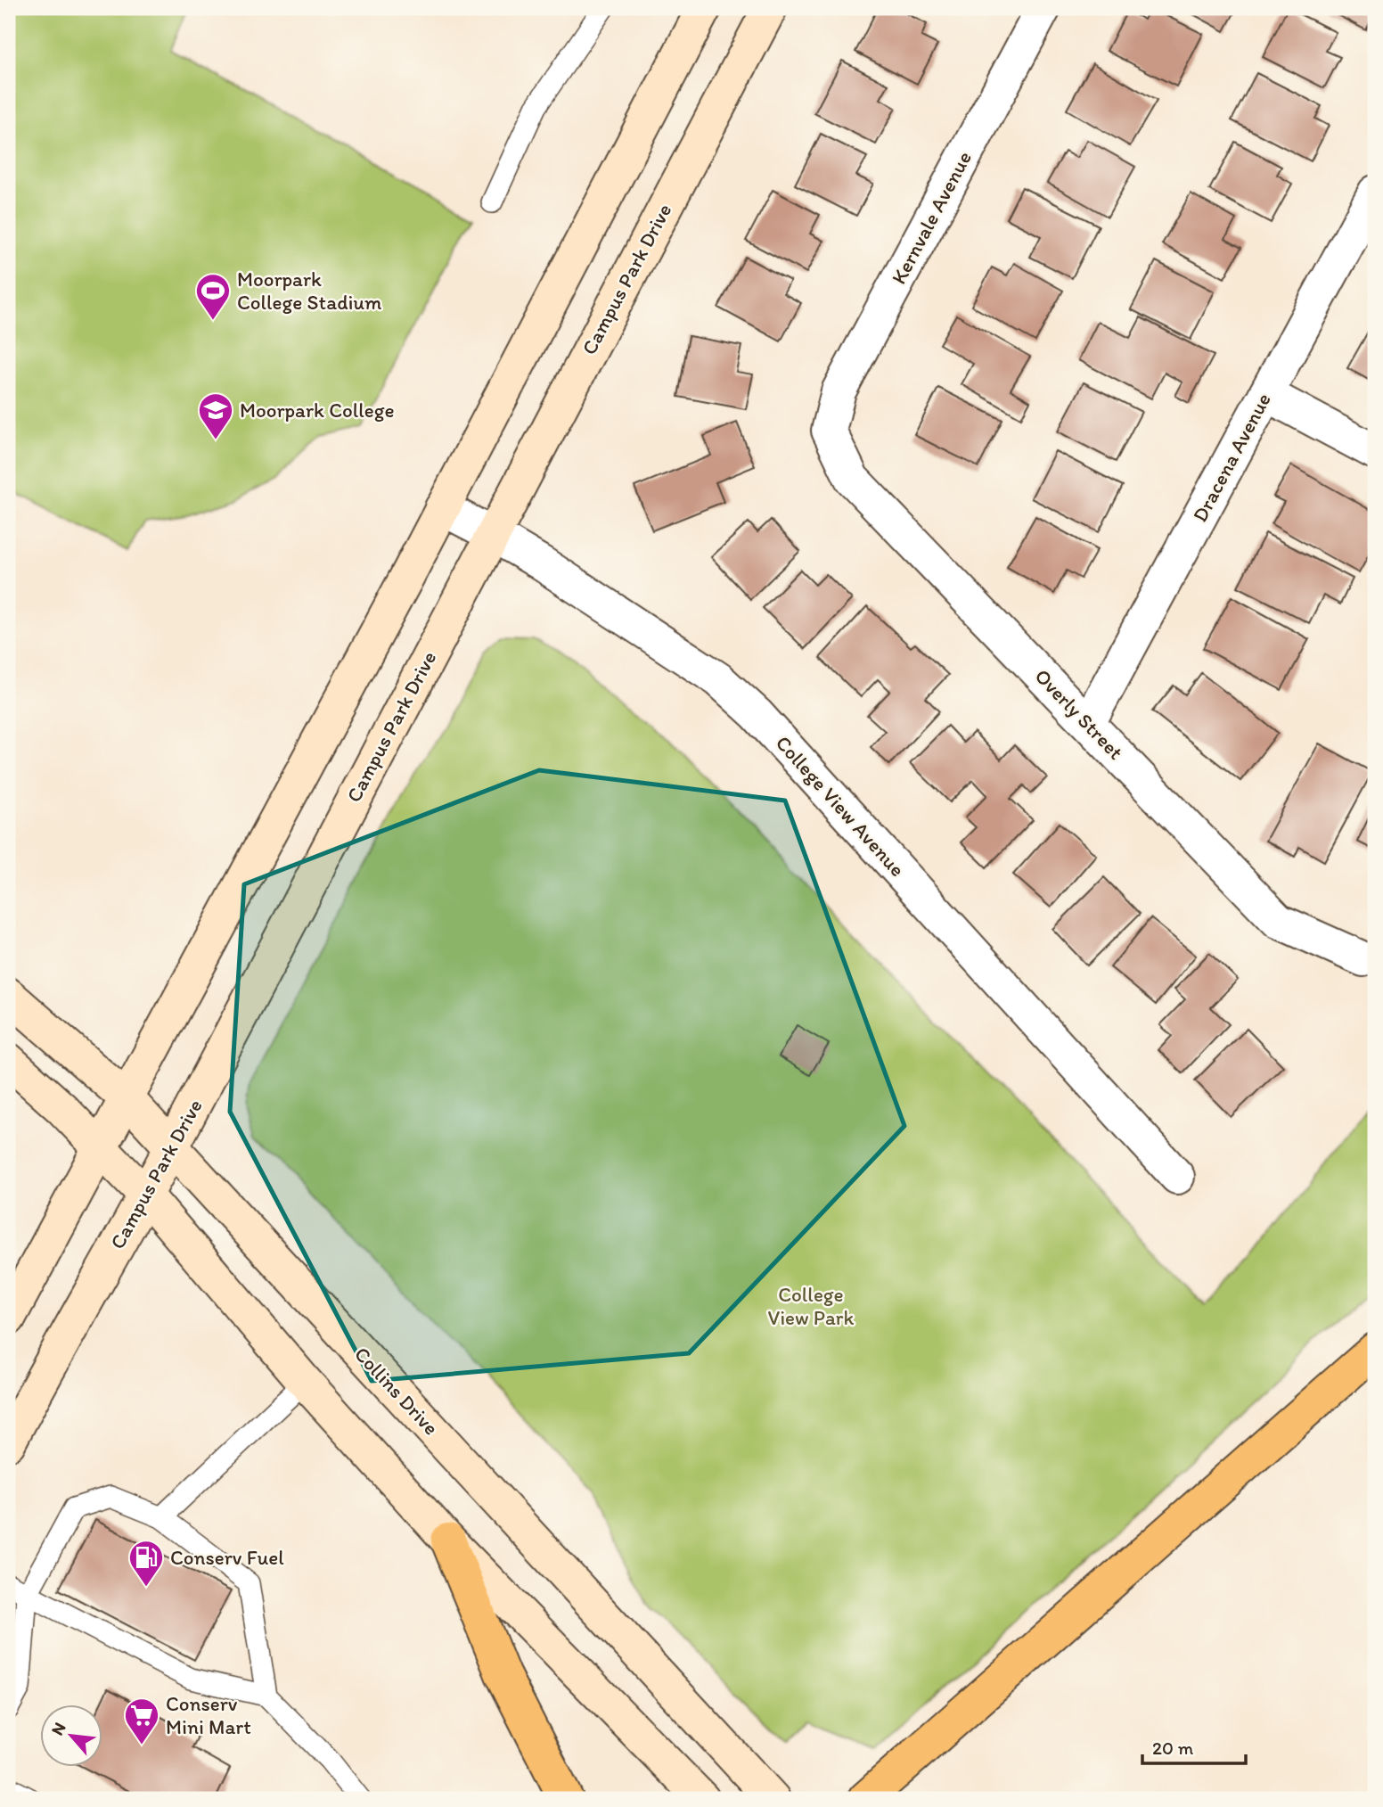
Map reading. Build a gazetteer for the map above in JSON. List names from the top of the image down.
{
  "streets": {
    "street": [
      "Kernvale Avenue",
      "Campus Park Drive",
      "Dracena Avenue",
      "Overly Street",
      "College View Avenue",
      "Collins Drive"
    ]
  },
  "crossings": [
    ["Kernvale Avenue", "Overly Street"],
    ["Campus Park Drive", "College View Avenue"],
    ["Campus Park Drive", "Collins Drive"],
    ["Dracena Avenue", "Overly Street"]
  ],
  "parks": ["College View Park"],
  "places": {
    "sports": ["Moorpark College Stadium"],
    "school or university": ["Moorpark College"],
    "fuel station": ["Conserv Fuel"],
    "supermarket": ["Conserv Mini Mart"]
  },
  "scale_bar": "20 m",
  "north": "top left"
}
